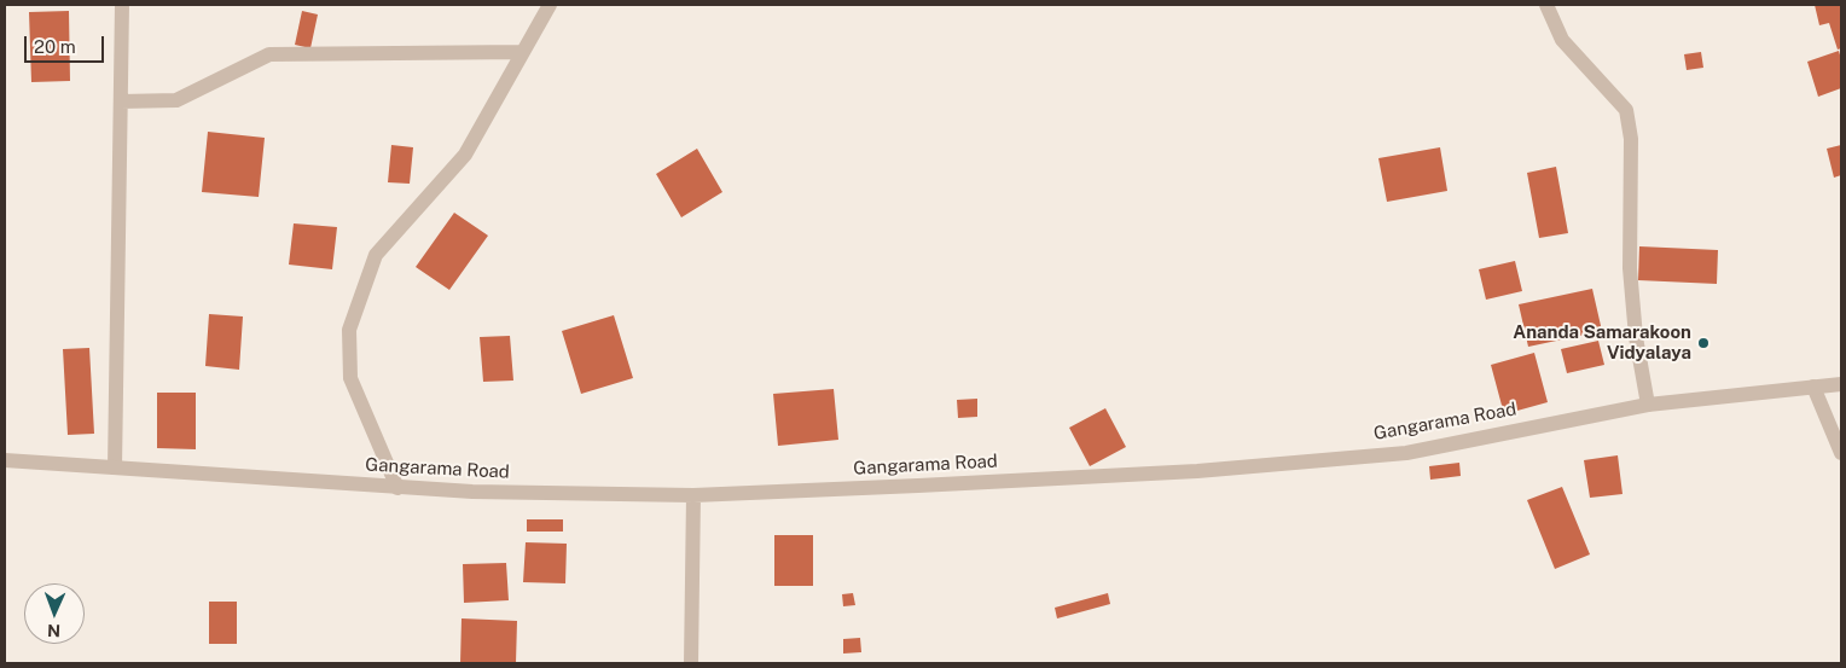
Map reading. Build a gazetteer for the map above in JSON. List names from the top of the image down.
{
  "streets": {
    "street": ["Gangarama Road"]
  },
  "places": ["Ananda Samarakoon Vidyalaya"],
  "scale_bar": "20 m",
  "north": "bottom"
}
